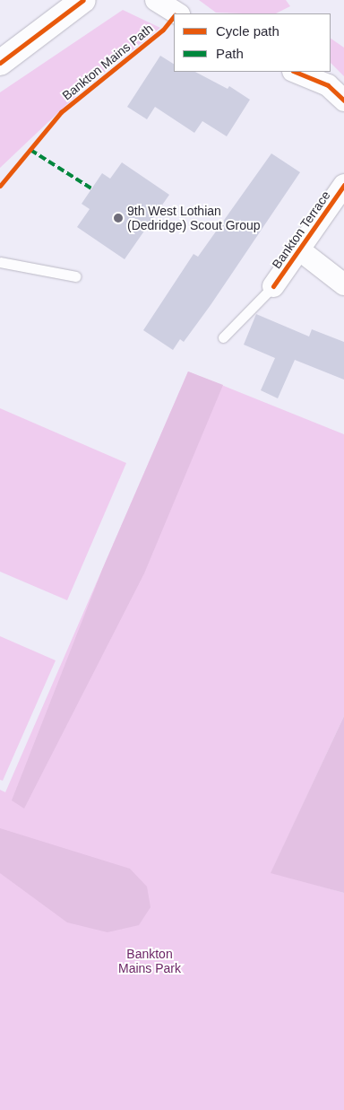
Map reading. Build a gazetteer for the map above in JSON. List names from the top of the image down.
{
  "streets": {
    "street": ["Bankton Terrace"],
    "cycle path": ["Bankton Mains Path"]
  },
  "parks": ["Bankton Mains Park"],
  "places": ["9th West Lothian (Dedridge) Scout Group"],
  "legend": ["Cycle path", "Path"]
}
